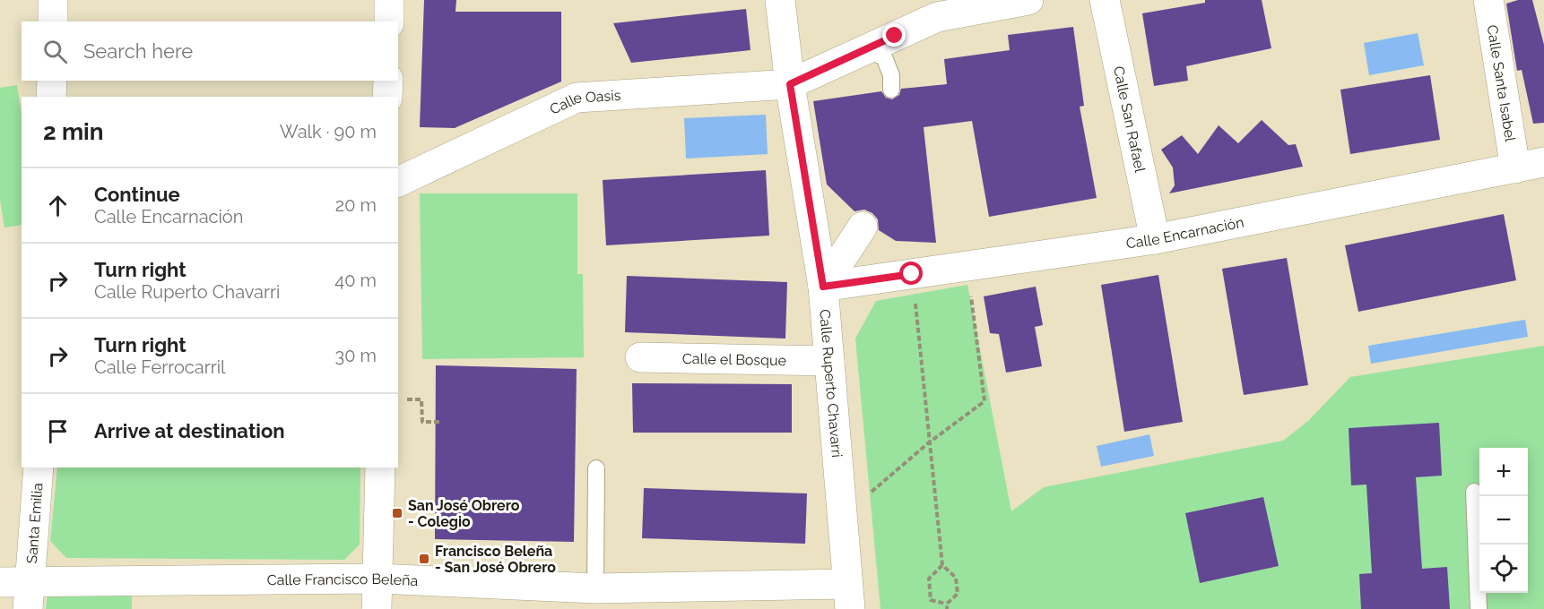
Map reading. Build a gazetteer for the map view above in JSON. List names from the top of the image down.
{
  "streets": {
    "street": [
      "Calle Santa Isabel",
      "Calle Oasis",
      "Calle San Rafael",
      "Calle Encarnación",
      "Calle el Bosque",
      "Calle Ruperto Chavarri",
      "Santa Emilia",
      "Calle Francisco Beleña"
    ]
  },
  "crossings": [
    ["Calle Santa Isabel", "Calle Encarnación"],
    ["Calle Oasis", "Calle Ruperto Chavarri"],
    ["Calle San Rafael", "Calle Encarnación"],
    ["Calle Encarnación", "Calle Ruperto Chavarri"],
    ["Calle el Bosque", "Calle Ruperto Chavarri"],
    ["Calle Ruperto Chavarri", "Calle Francisco Beleña"],
    ["Santa Emilia", "Calle Francisco Beleña"]
  ],
  "places": {
    "transit": ["San José Obrero - Colegio", "Francisco Beleña - San José Obrero"]
  },
  "page": {
    "search": "Search here",
    "heading": ["2 min", "Walk · 90 m"],
    "list": [
      ["Continue", "Calle Encarnación", "20 m"],
      ["Turn right", "Calle Ruperto Chavarri", "40 m"],
      ["Turn right", "Calle Ferrocarril", "30 m"],
      "Arrive at destination"
    ],
    "map_buttons": ["+", "−"]
  }
}
